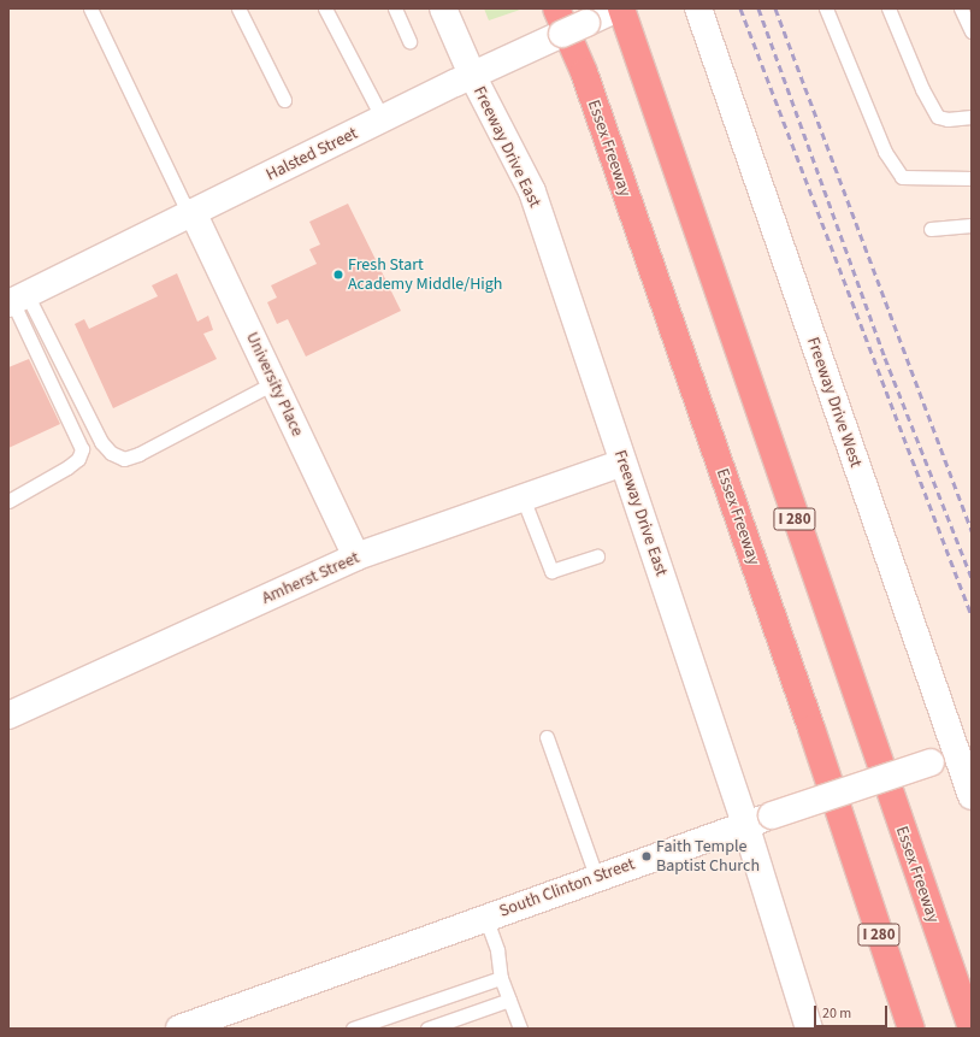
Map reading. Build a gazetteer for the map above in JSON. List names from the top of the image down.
{
  "streets": {
    "highway": ["Essex Freeway", "I 280"],
    "street": [
      "Freeway Drive East",
      "Halsted Street",
      "University Place",
      "Freeway Drive West",
      "Amherst Street",
      "South Clinton Street"
    ]
  },
  "crossings": [
    ["Freeway Drive East", "Halsted Street"],
    ["Freeway Drive East", "Amherst Street"],
    ["Freeway Drive East", "South Clinton Street"],
    ["Essex Freeway", "Halsted Street"],
    ["Halsted Street", "University Place"],
    ["University Place", "Amherst Street"],
    ["Freeway Drive West", "South Clinton Street"]
  ],
  "places": ["Fresh Start Academy Middle/High", "Faith Temple Baptist Church"],
  "scale_bar": "20 m"
}
